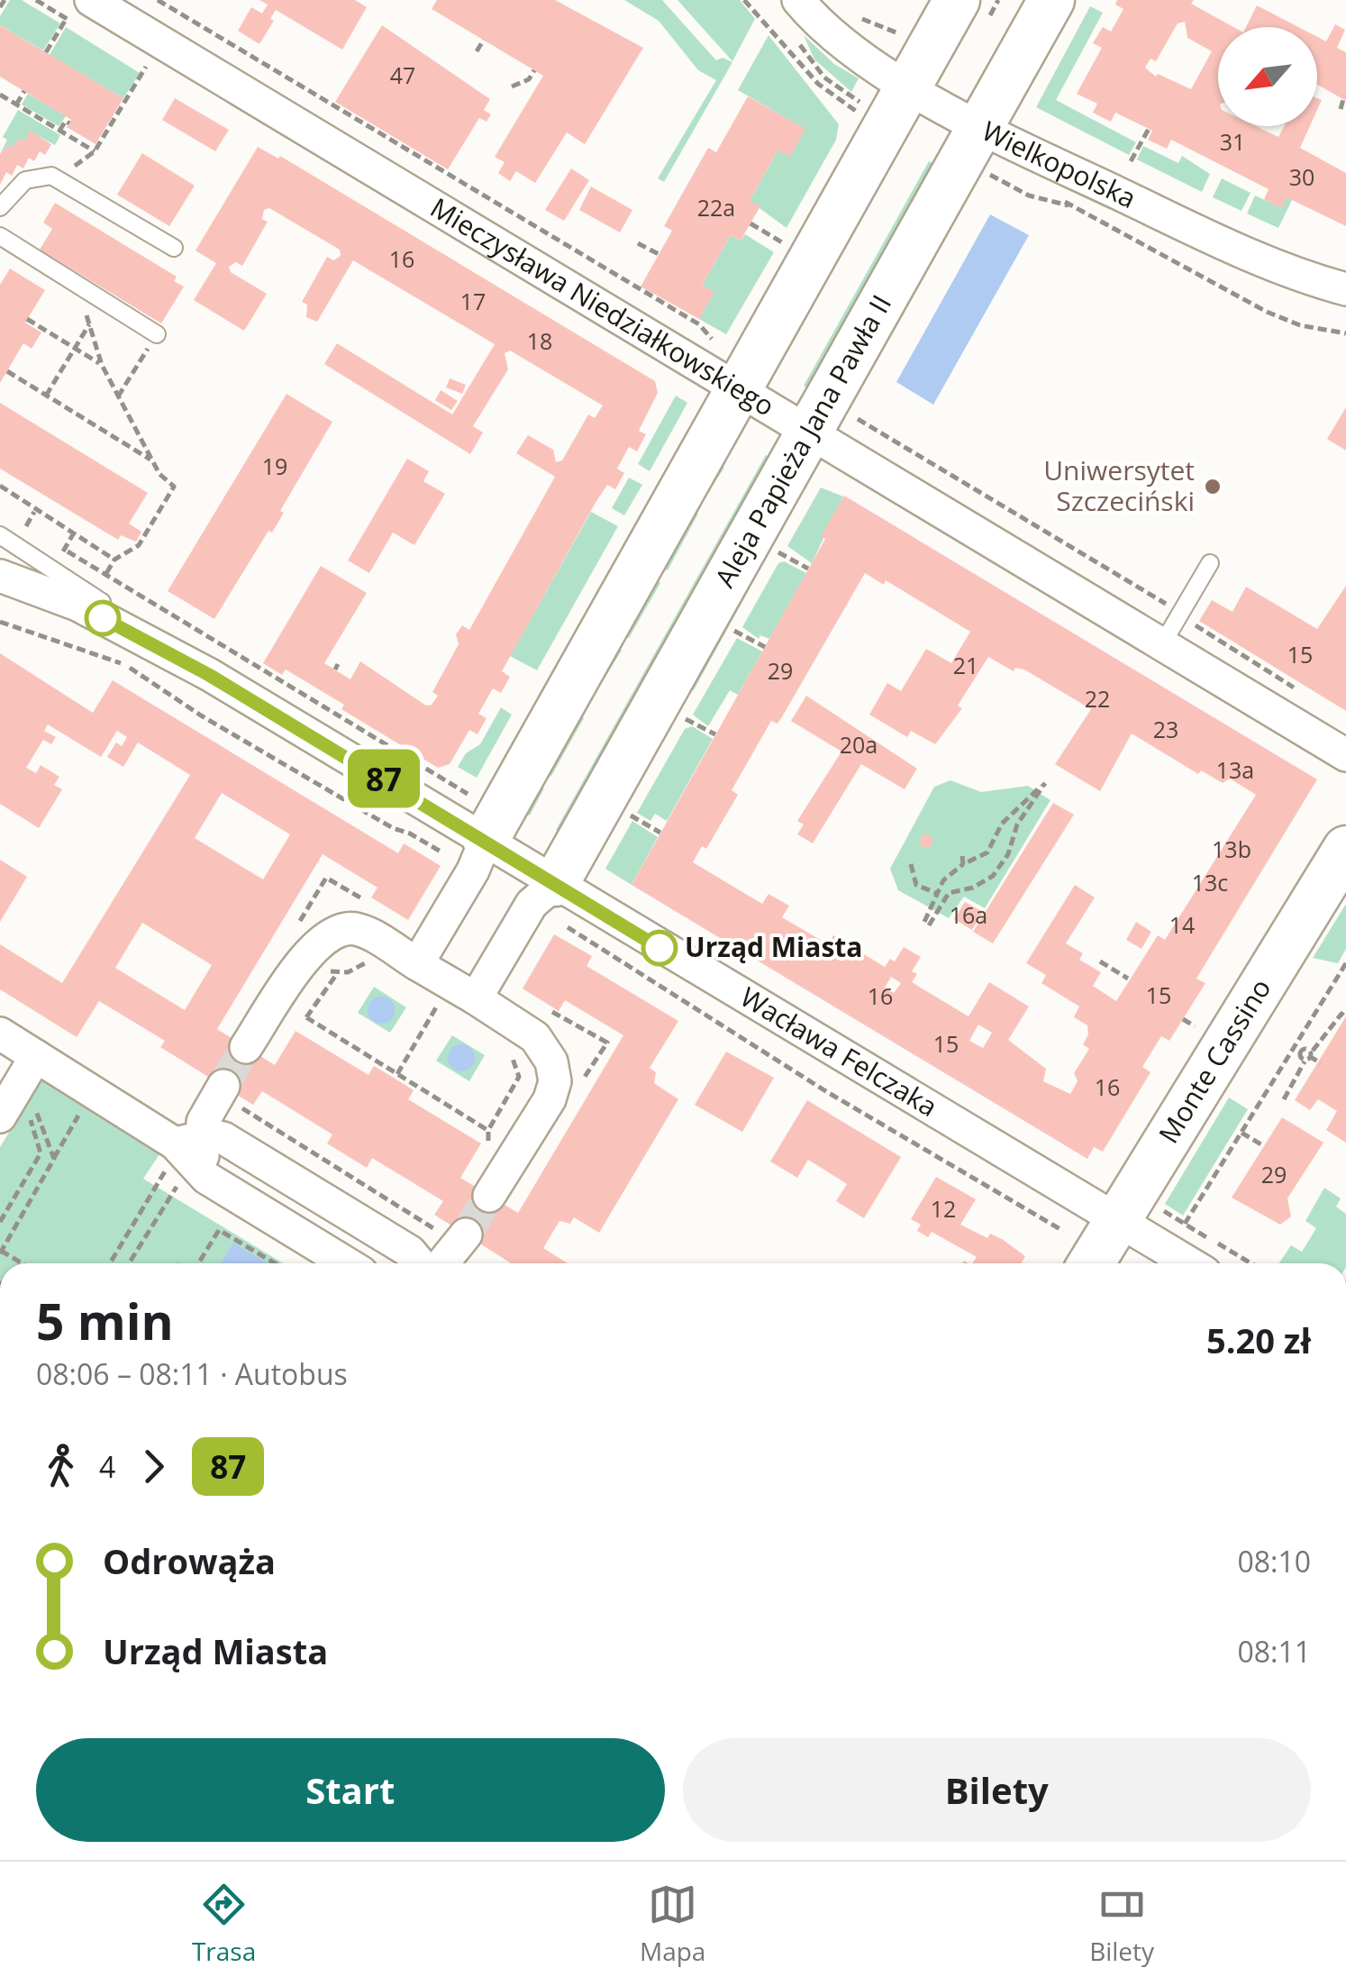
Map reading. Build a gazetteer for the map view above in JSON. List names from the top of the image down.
{
  "streets": {
    "street": [
      "Wielkopolska",
      "Mieczysława Niedziałkowskiego",
      "Aleja Papieża Jana Pawła II",
      "Wacława Felczaka",
      "Monte Cassino"
    ]
  },
  "crossings": [
    ["Wielkopolska", "Aleja Papieża Jana Pawła II"],
    ["Mieczysława Niedziałkowskiego", "Aleja Papieża Jana Pawła II"],
    ["Aleja Papieża Jana Pawła II", "Wacława Felczaka"],
    ["Wacława Felczaka", "Monte Cassino"]
  ],
  "places": ["Uniwersytet Szczeciński", "Urząd Miasta"],
  "lines": ["bus line 87"],
  "house_numbers": [
    "47",
    "31",
    "30",
    "22a",
    "16",
    "17",
    "18",
    "19",
    "15",
    "21",
    "29",
    "22",
    "23",
    "20a",
    "13a",
    "13b",
    "13c",
    "16a",
    "14",
    "15",
    "16",
    "15",
    "16",
    "29",
    "12"
  ],
  "north": "bottom left",
  "page": {
    "on_map": "87",
    "heading": ["5 min", "08:06 – 08:11 · Autobus", "5.20 zł"],
    "legs": ["4", "87"],
    "list": [
      {
        "name": "Odrowąża",
        "value": "08:10"
      },
      {
        "name": "Urząd Miasta",
        "value": "08:11"
      }
    ],
    "buttons": ["Start", "Bilety"],
    "tabs": ["Trasa", "Mapa", "Bilety"]
  }
}
